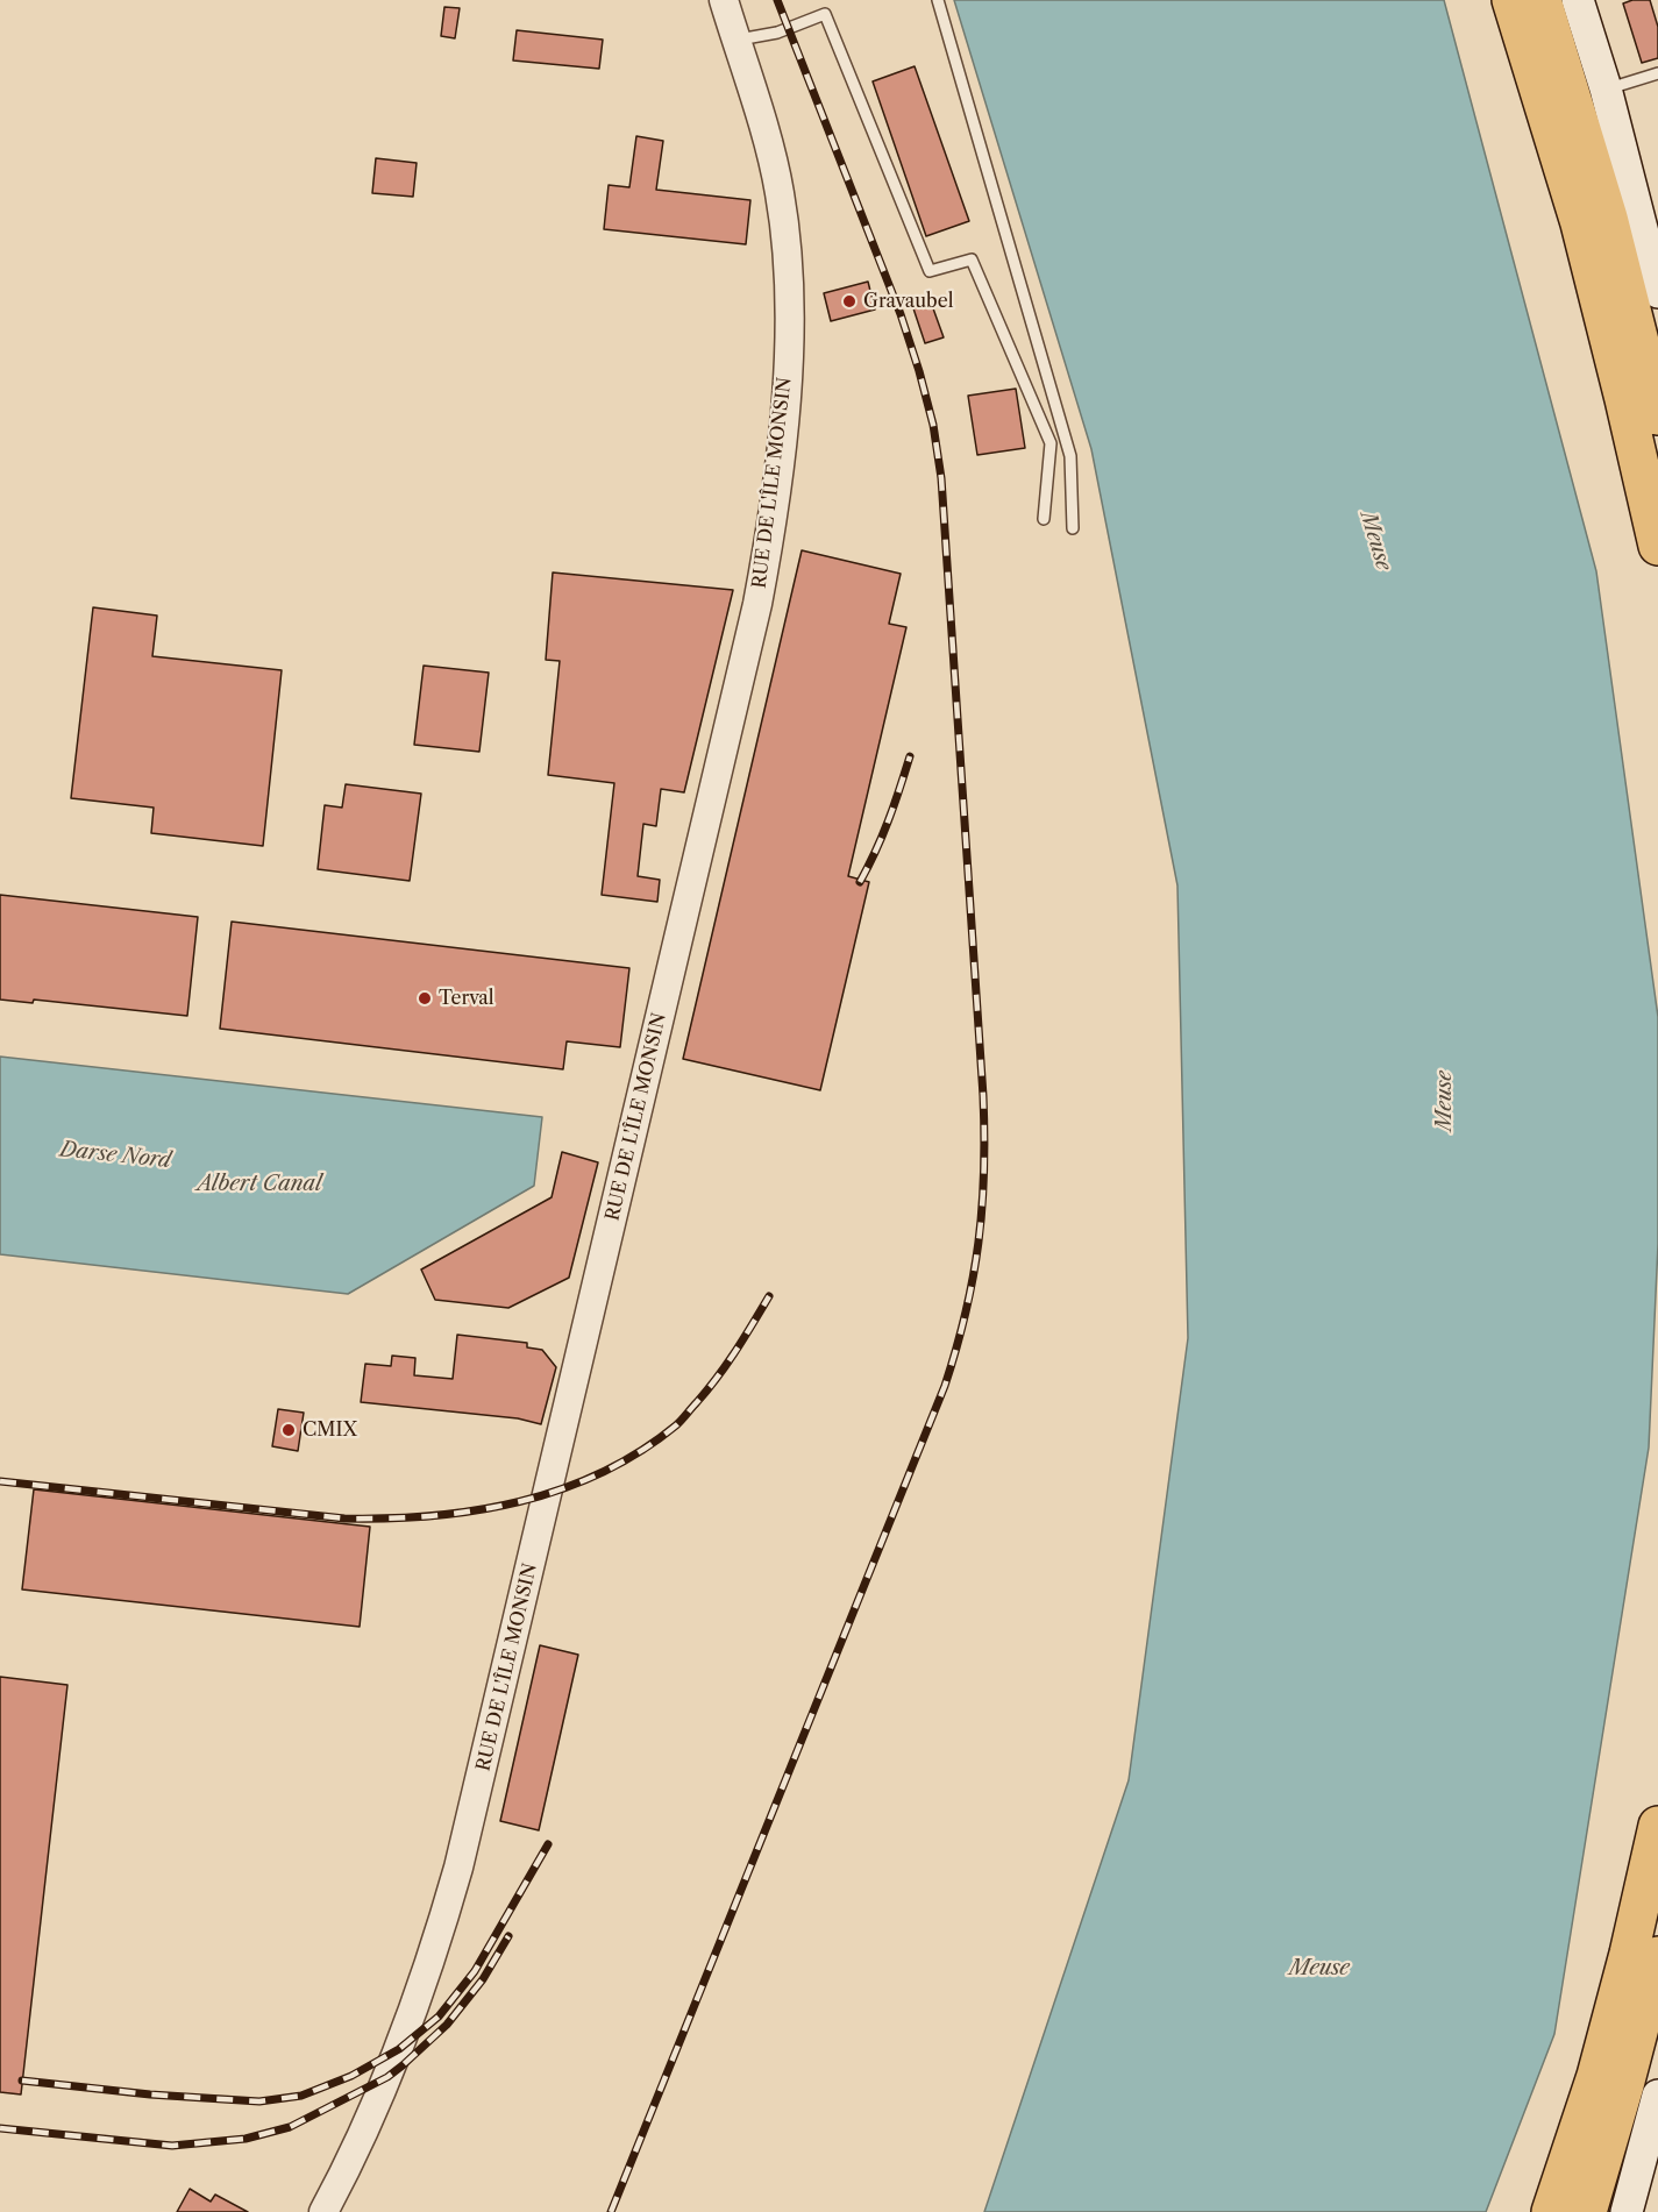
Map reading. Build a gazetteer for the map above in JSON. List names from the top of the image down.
{
  "streets": {
    "street": ["RUE DE L'ÎLE MONSIN"]
  },
  "water": ["Meuse", "Darse Nord", "Albert Canal"],
  "places": ["Gravaubel", "Terval", "CMIX"]
}
